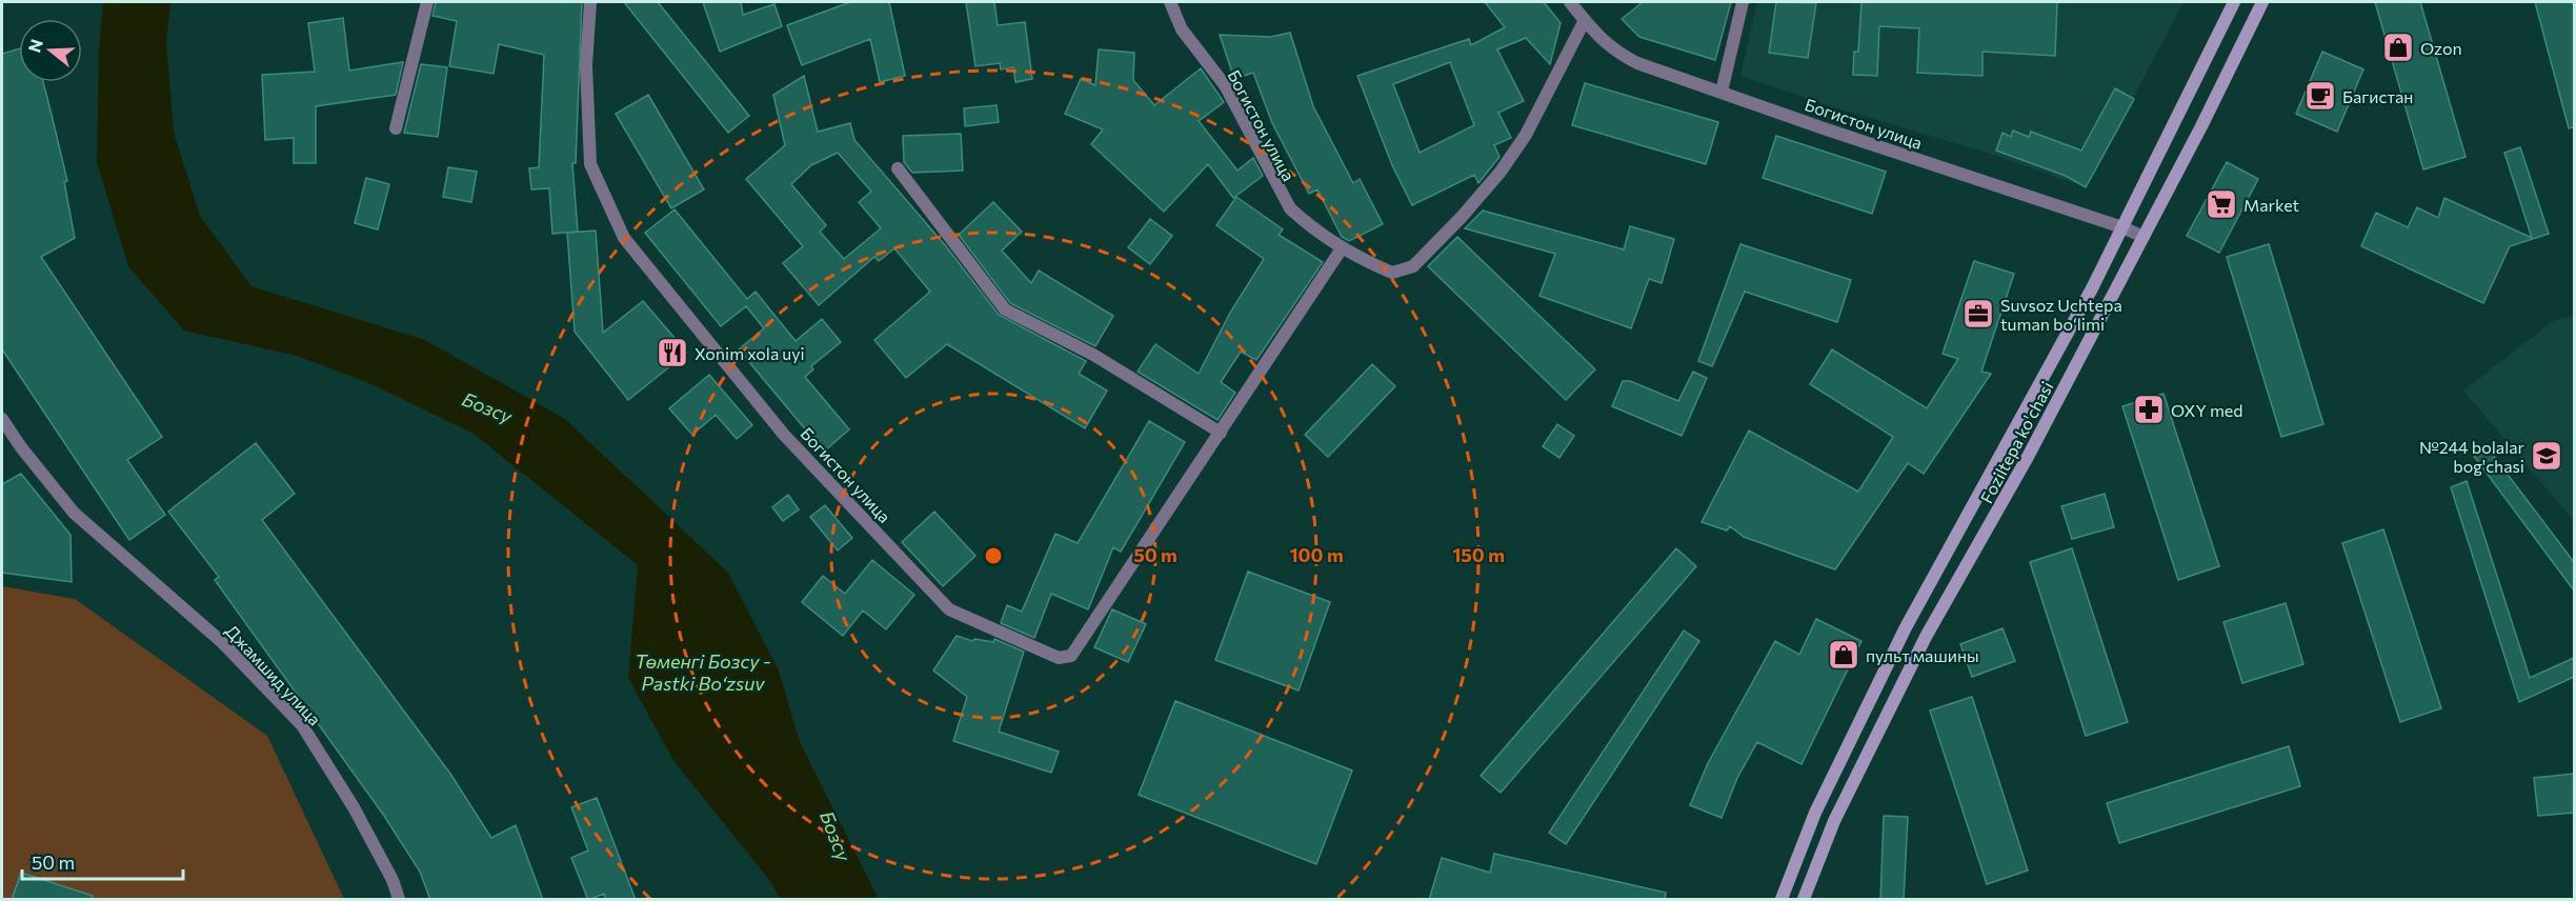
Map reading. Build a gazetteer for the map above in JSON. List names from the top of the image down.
{
  "streets": {
    "main road": ["Foziltepa ko'chasi"],
    "street": ["Богистон улица", "Джамшид улица"]
  },
  "crossings": [
    ["Богистон улица", "Foziltepa ko'chasi"]
  ],
  "water": ["Бозсу", "Төменгі Бозсу - Pastki Boʻzsuv"],
  "places": {
    "shop": ["Ozon", "пульт машины"],
    "cafe": ["Багистан"],
    "supermarket": ["Market"],
    "office": ["Suvsoz Uchtepa tuman boʻlimi"],
    "restaurant": ["Xonim xola uyi"],
    "pharmacy": ["OXY med"],
    "school or university": ["№244 bolalar bog'chasi"]
  },
  "scale_bar": "50 m",
  "north": "left",
  "rings": ["50 m", "100 m", "150 m"]
}
